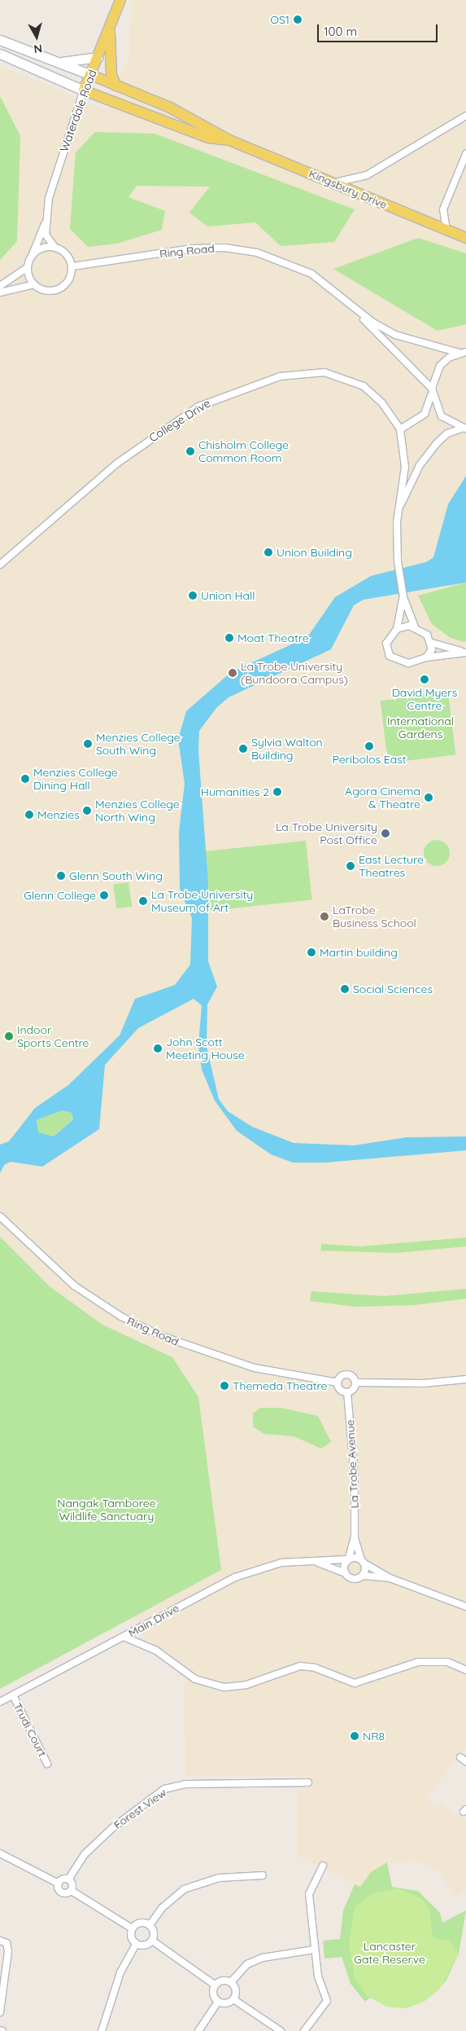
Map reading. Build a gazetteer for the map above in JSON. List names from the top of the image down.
{
  "streets": {
    "main road": ["Waterdale Road", "Kingsbury Drive"],
    "street": [
      "Ring Road",
      "College Drive",
      "La Trobe Avenue",
      "Main Drive",
      "Trudi Court",
      "Forest View"
    ]
  },
  "crossings": [
    ["Waterdale Road", "Kingsbury Drive"],
    ["Waterdale Road", "Ring Road"],
    ["La Trobe Avenue", "Main Drive"],
    ["Main Drive", "Trudi Court"]
  ],
  "parks": ["International Gardens", "Nangak Tamboree Wildlife Sanctuary", "Lancaster Gate Reserve"],
  "places": [
    "OS1",
    "Chisholm College Common Room",
    "Union Building",
    "Union Hall",
    "Moat Theatre",
    "La Trobe University (Bundoora Campus)",
    "David Myers Centre",
    "Menzies College South Wing",
    "Peribolos East",
    "Sylvia Walton Building",
    "Menzies College Dining Hall",
    "Humanities 2",
    "Agora Cinema & Theatre",
    "Menzies College North Wing",
    "Menzies",
    "La Trobe University Post Office",
    "East Lecture Theatres",
    "Glenn South Wing",
    "Glenn College",
    "La Trobe University Museum of Art",
    "LaTrobe Business School",
    "Martin building",
    "Social Sciences",
    "Indoor Sports Centre",
    "John Scott Meeting House",
    "Themeda Theatre",
    "NR8"
  ],
  "scale_bar": "100 m",
  "north": "bottom"
}
